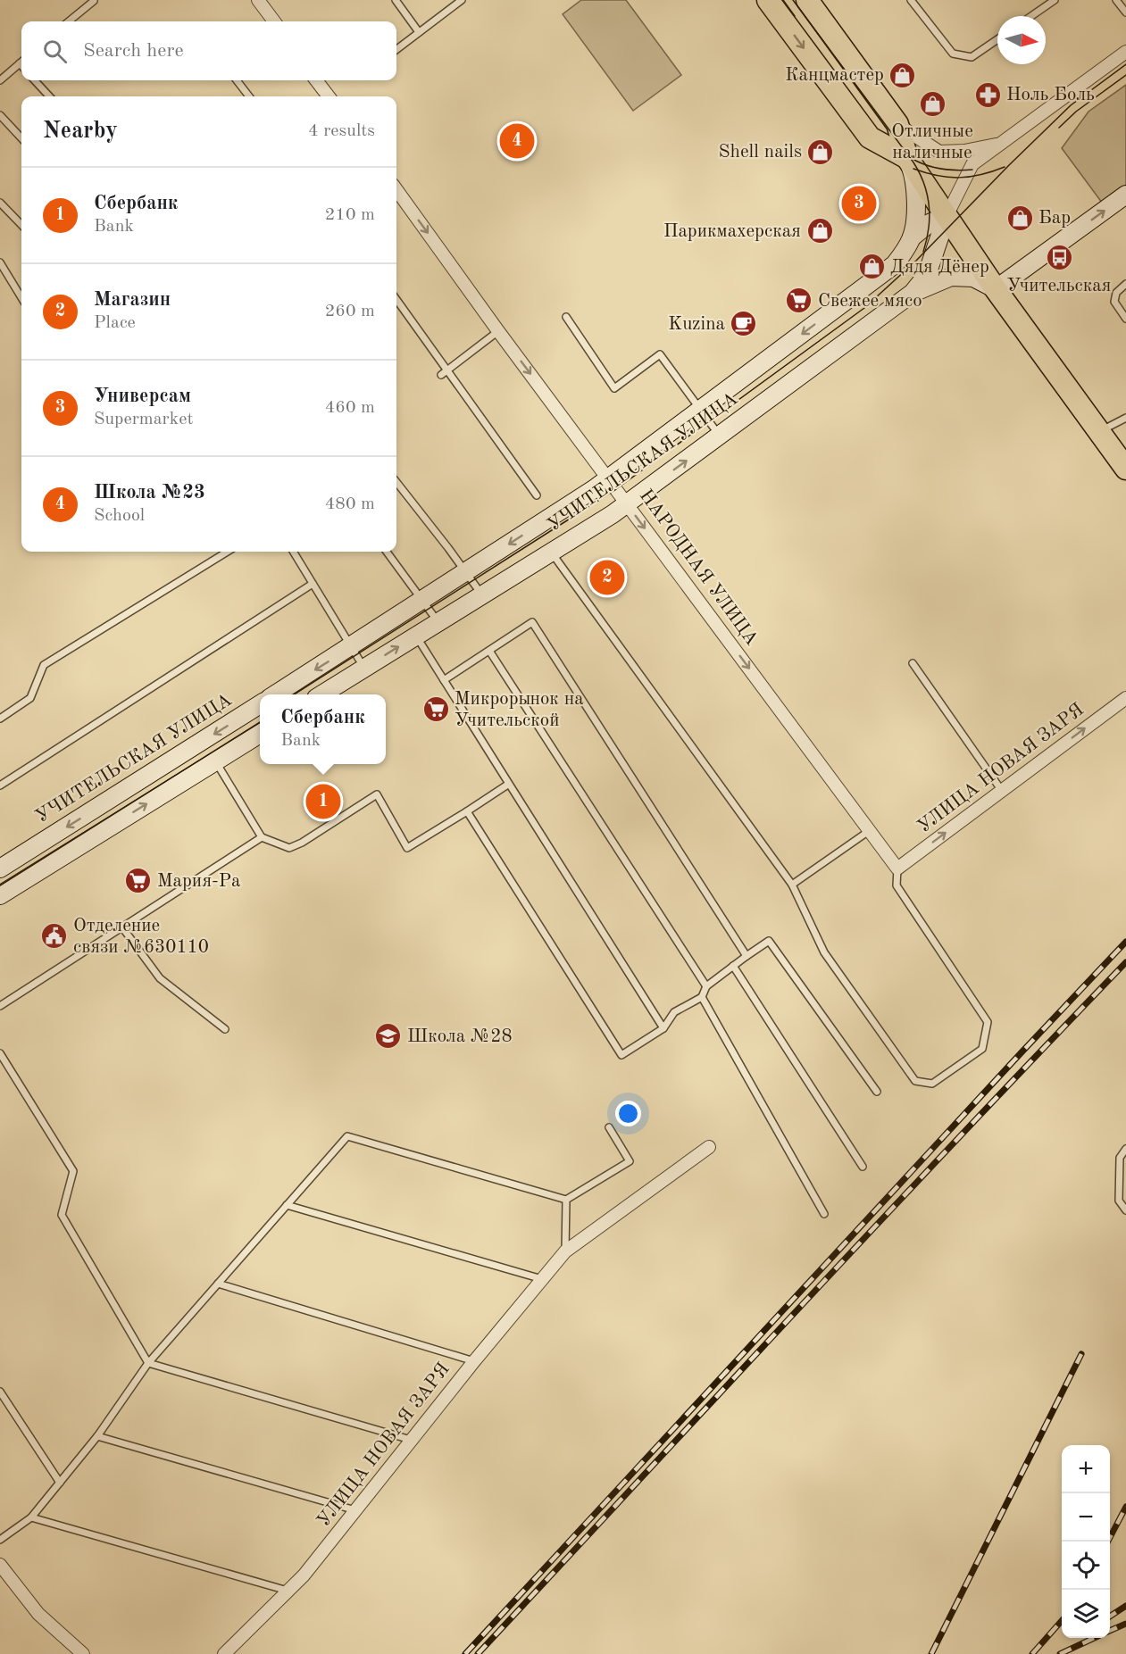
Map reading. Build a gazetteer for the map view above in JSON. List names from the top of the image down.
{
  "streets": {
    "main road": ["УЧИТЕЛЬСКАЯ УЛИЦА"],
    "street": ["НАРОДНАЯ УЛИЦА", "УЛИЦА НОВАЯ ЗАРЯ"]
  },
  "crossings": [
    ["УЧИТЕЛЬСКАЯ УЛИЦА", "НАРОДНАЯ УЛИЦА"],
    ["НАРОДНАЯ УЛИЦА", "УЛИЦА НОВАЯ ЗАРЯ"]
  ],
  "one_way": ["НАРОДНАЯ УЛИЦА"],
  "places": {
    "shop": [
      "Канцмастер",
      "Отличные наличные",
      "Shell nails",
      "Бар",
      "Парикмахерская",
      "Дядя Дёнер"
    ],
    "pharmacy": ["Ноль Боль"],
    "bus stop": ["Учительская"],
    "supermarket": ["Свежее мясо", "Микрорынок на Учительской", "Мария-Ра"],
    "cafe": ["Kuzina"],
    "public building": ["Отделение связи №630110"],
    "school or university": ["Школа №28"]
  },
  "north": "right",
  "page": {
    "search": "Search here",
    "heading": ["Nearby", "4 results"],
    "pins": [
      "4",
      "3",
      "2",
      "1"
    ],
    "list": [
      {
        "mark": "1",
        "name": "Сбербанк",
        "note": "Bank",
        "value": "210 m"
      },
      {
        "mark": "2",
        "name": "Магазин",
        "note": "Place",
        "value": "260 m"
      },
      {
        "mark": "3",
        "name": "Универсам",
        "note": "Supermarket",
        "value": "460 m"
      },
      {
        "mark": "4",
        "name": "Школа №23",
        "note": "School",
        "value": "480 m"
      }
    ],
    "popup": ["Сбербанк", "Bank"],
    "map_buttons": ["+", "−"]
  }
}
